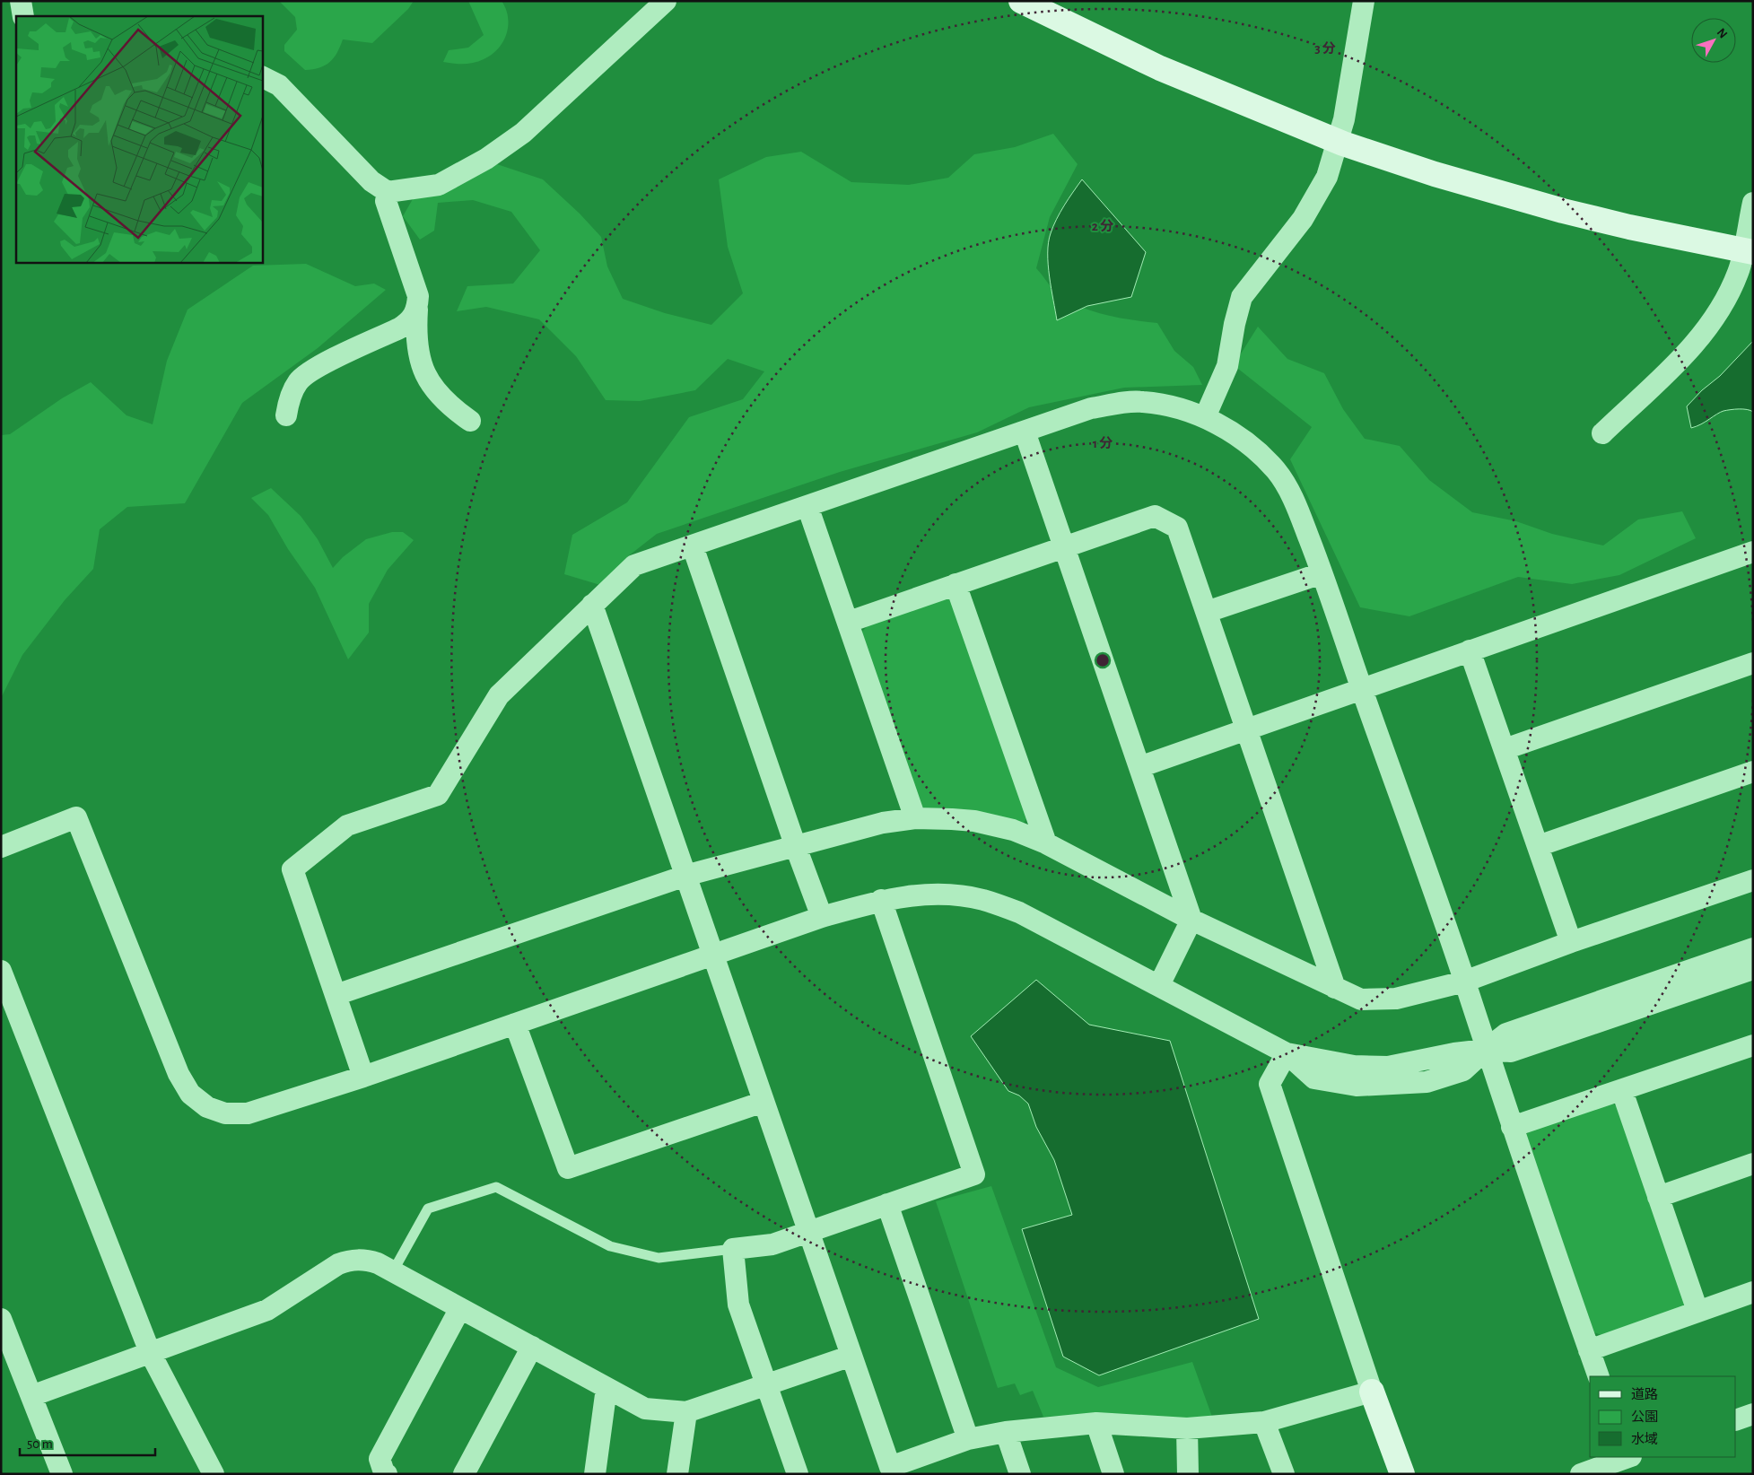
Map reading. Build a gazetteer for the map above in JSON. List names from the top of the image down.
{
  "legend": ["道路", "公園", "水域"],
  "scale_bar": "50 m",
  "north": "top right",
  "rings": ["3 分", "2 分", "1 分"]
}
